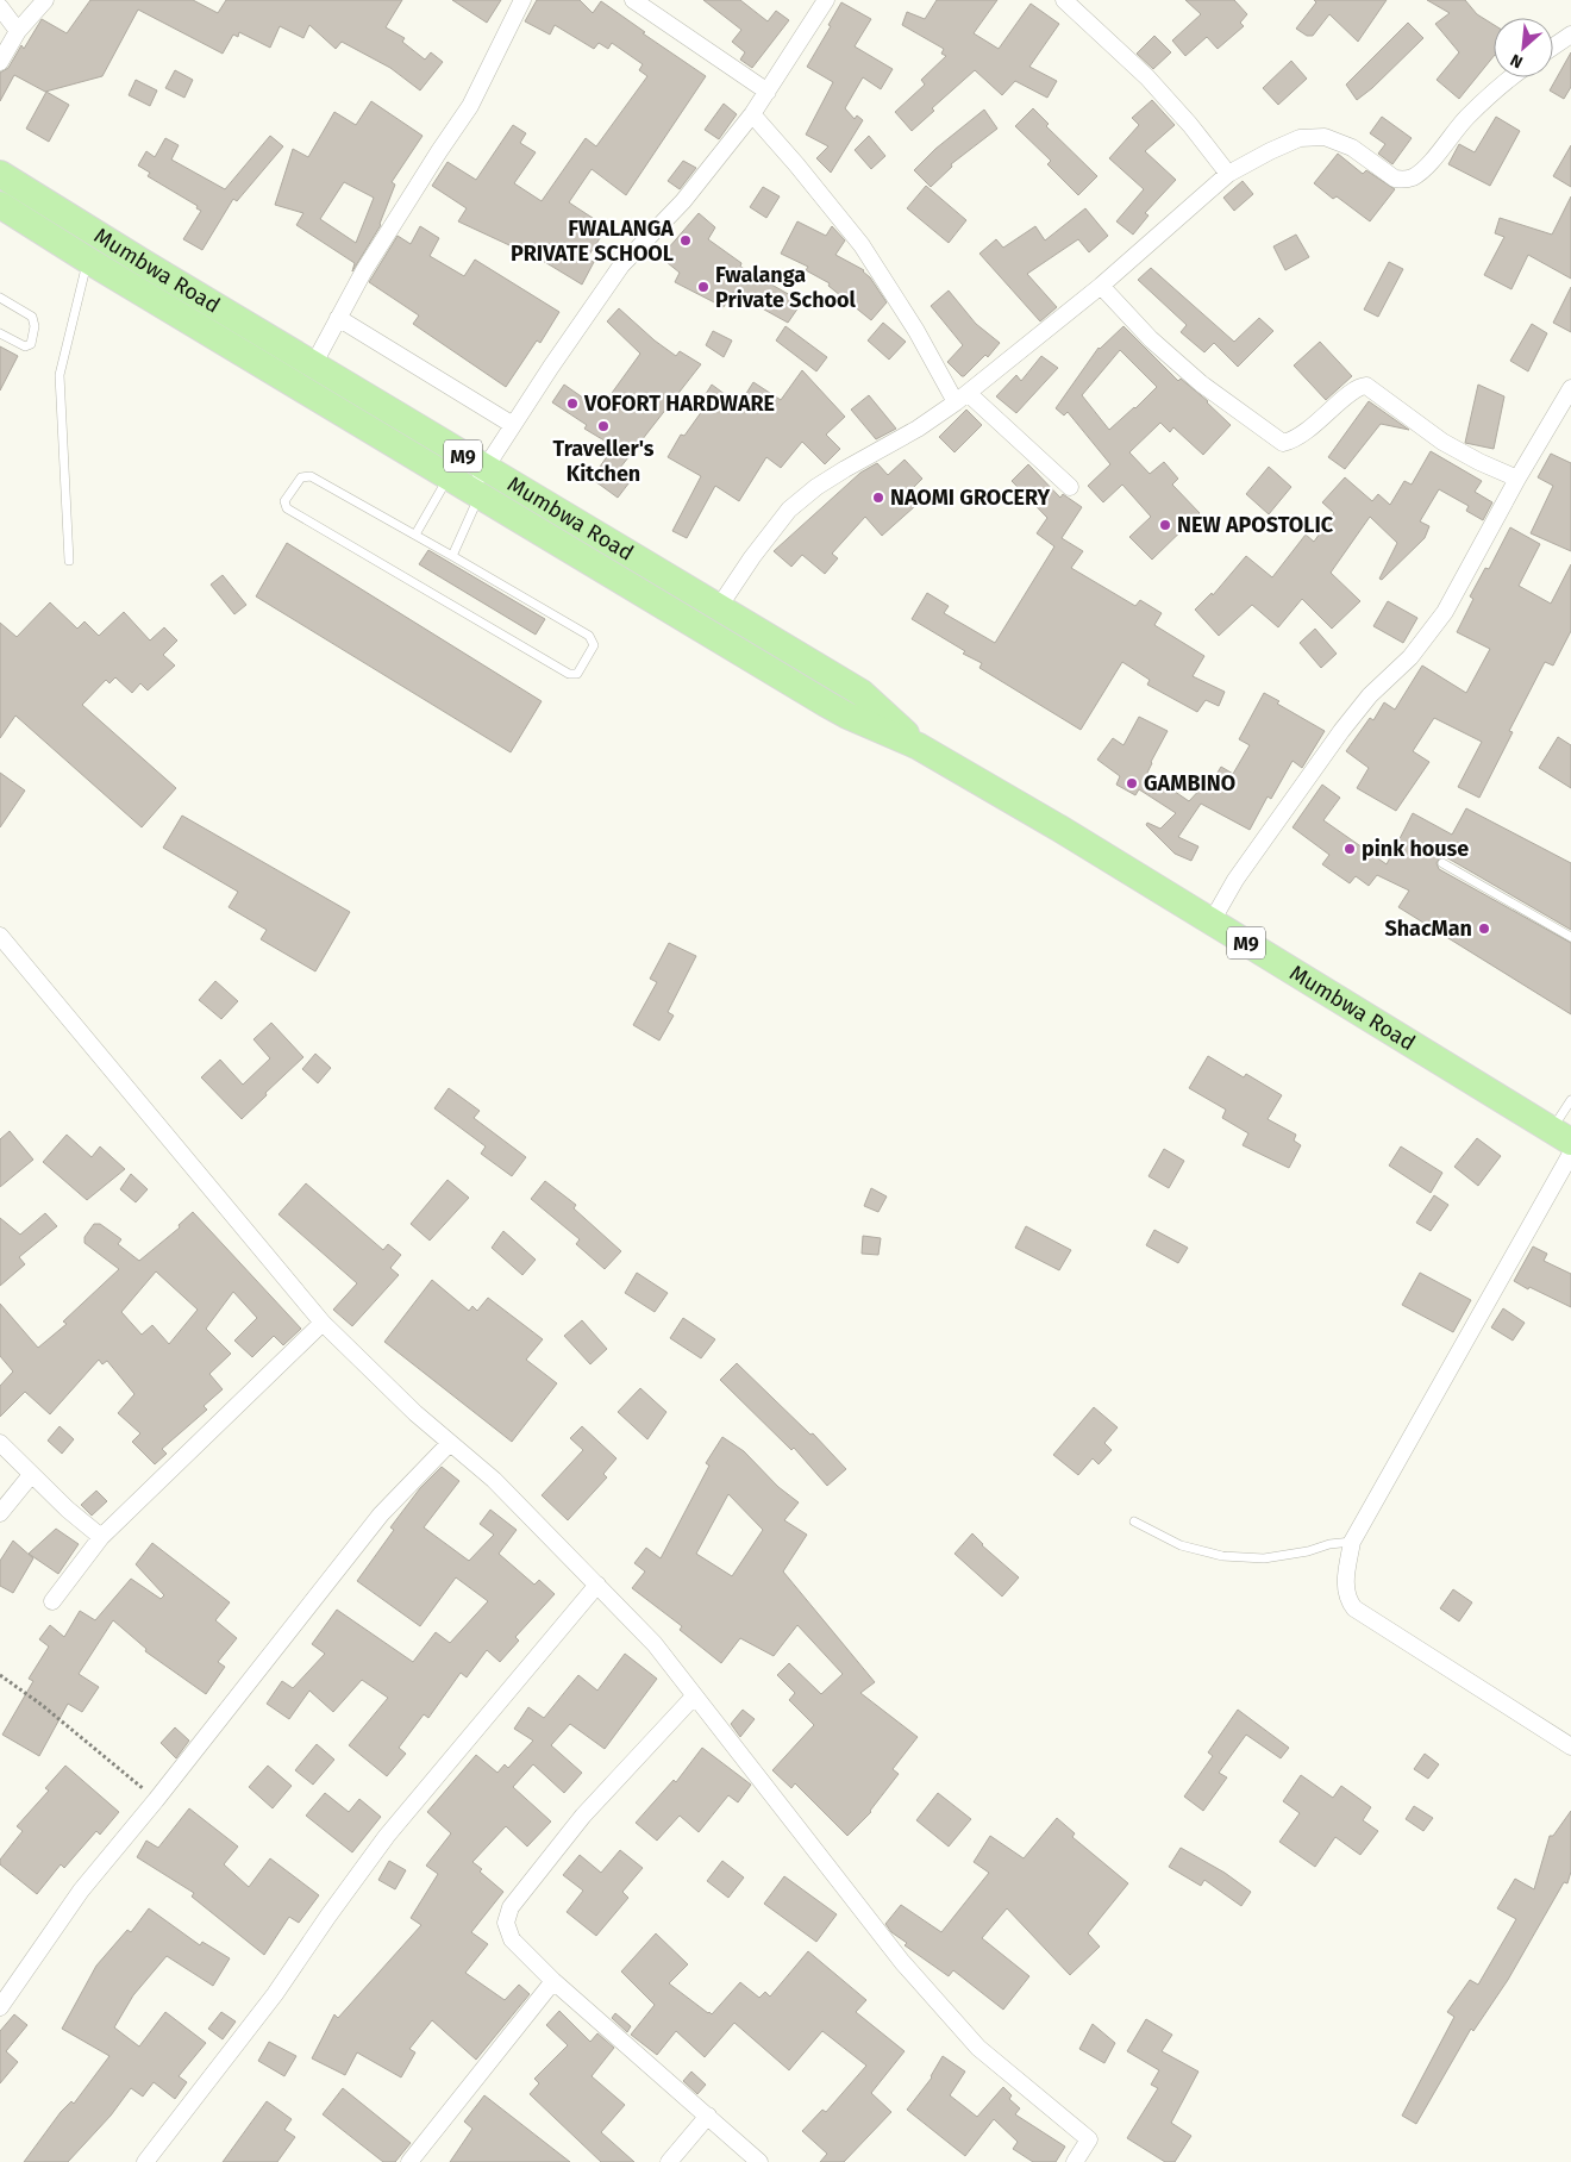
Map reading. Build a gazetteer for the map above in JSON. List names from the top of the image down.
{
  "streets": {
    "main road": ["Mumbwa Road", "M9"]
  },
  "places": [
    "FWALANGA PRIVATE SCHOOL",
    "Fwalanga Private School",
    "VOFORT HARDWARE",
    "Traveller's Kitchen",
    "NAOMI GROCERY",
    "NEW APOSTOLIC",
    "GAMBINO",
    "pink house",
    "ShacMan"
  ],
  "north": "bottom left"
}
